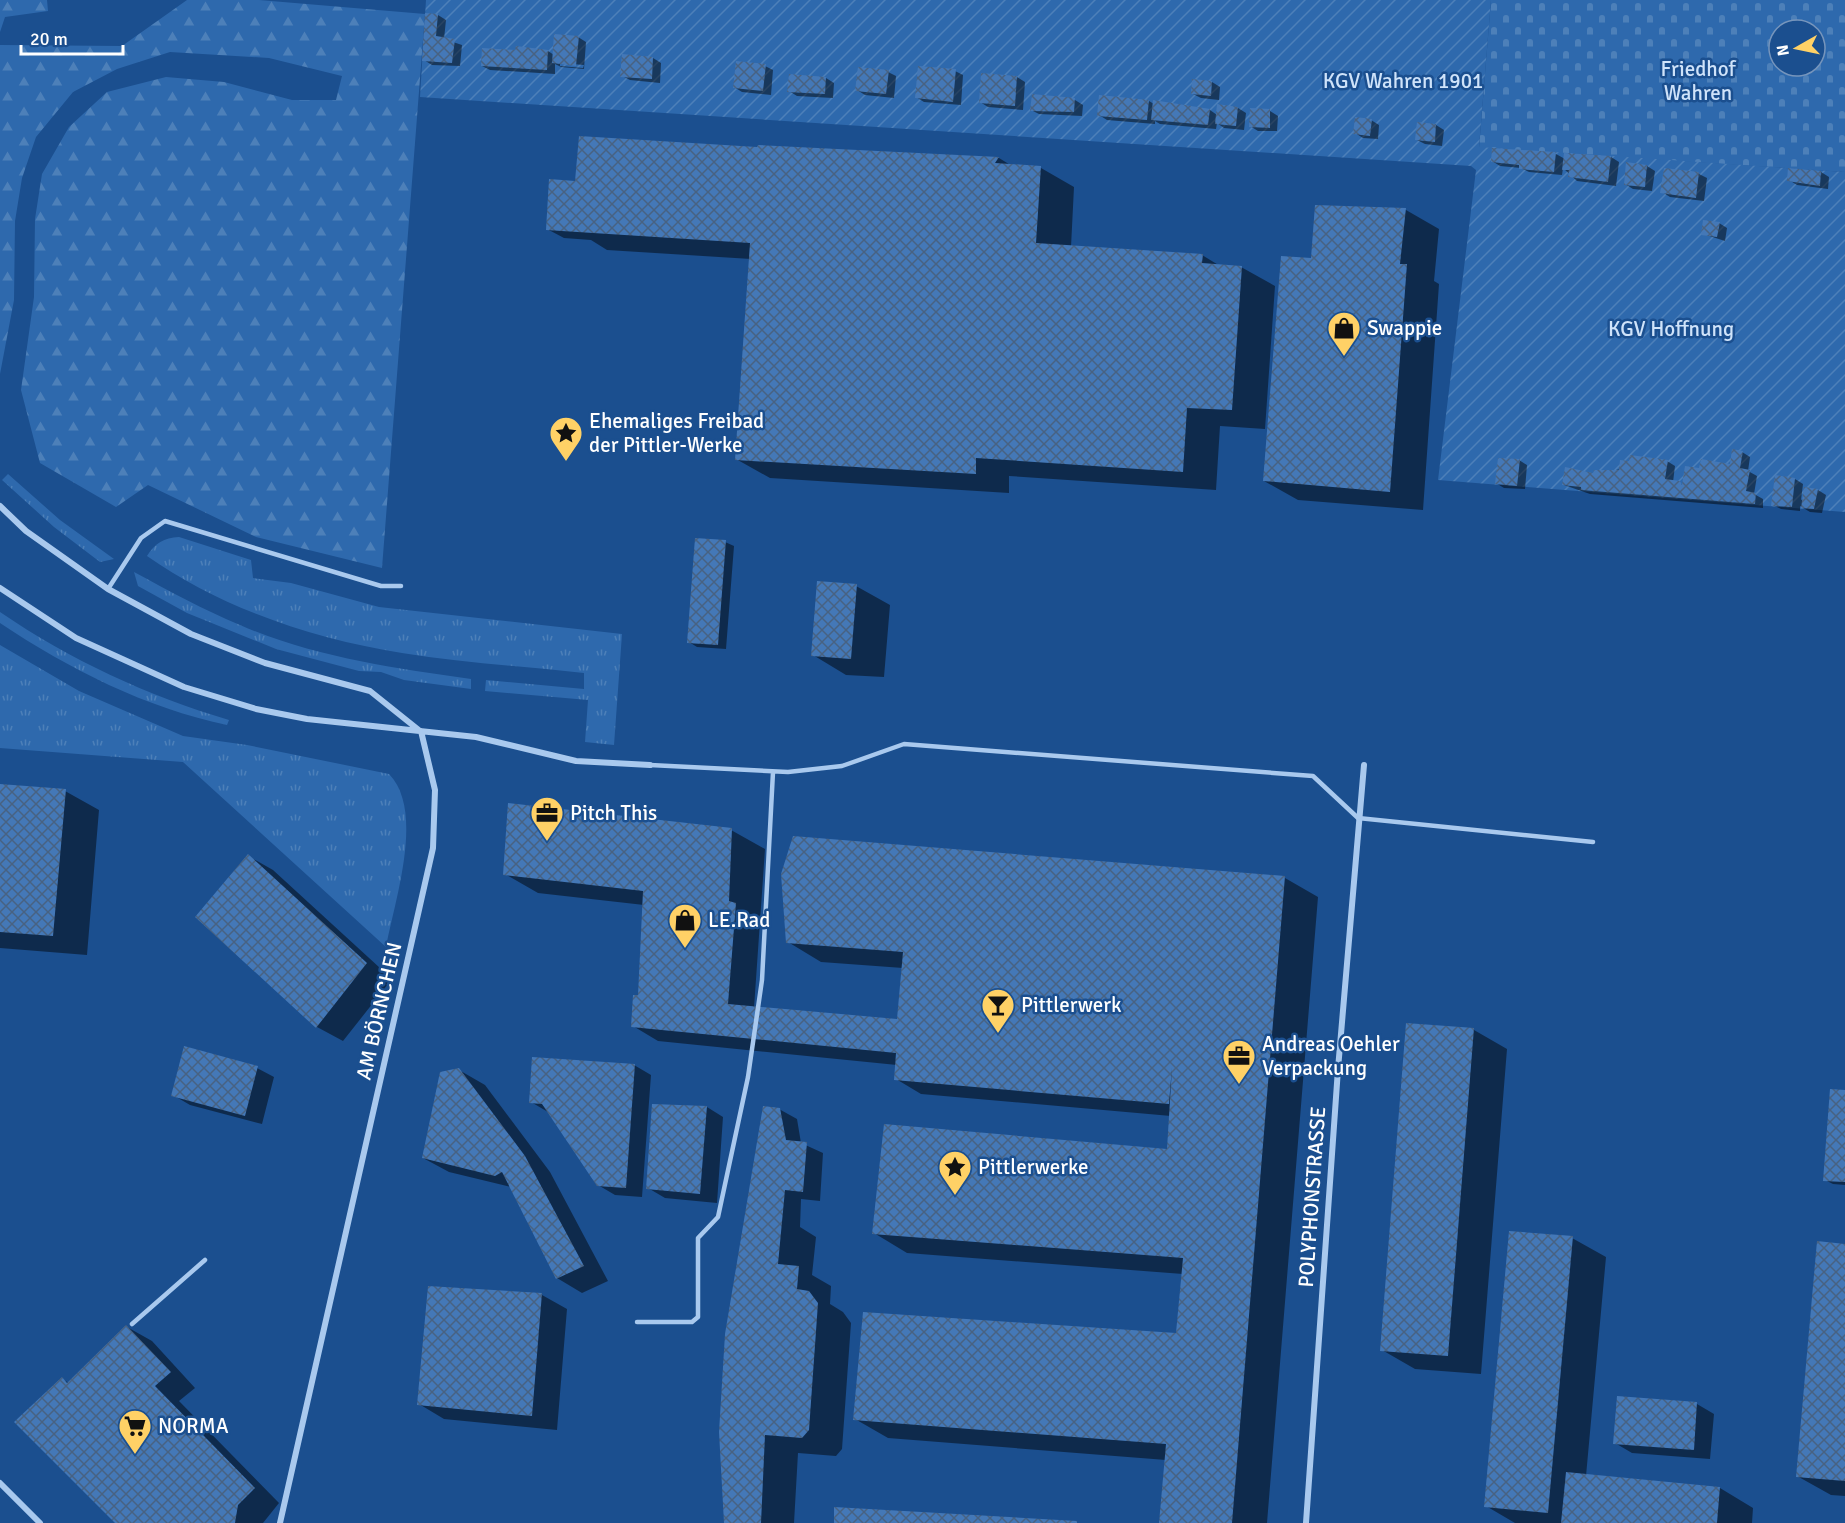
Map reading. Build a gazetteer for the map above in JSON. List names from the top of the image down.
{
  "streets": {
    "street": ["AM BÖRNCHEN", "POLYPHONSTRASSE"]
  },
  "parks": ["Friedhof Wahren", "KGV Wahren 1901", "KGV Hoffnung"],
  "places": {
    "shop": ["Swappie", "LE.Rad"],
    "place": ["Ehemaliges Freibad der Pittler-Werke", "Pittlerwerke"],
    "office": ["Pitch This", "Andreas Oehler Verpackung"],
    "bar": ["Pittlerwerk"],
    "supermarket": ["NORMA"]
  },
  "scale_bar": "20 m",
  "north": "left"
}
